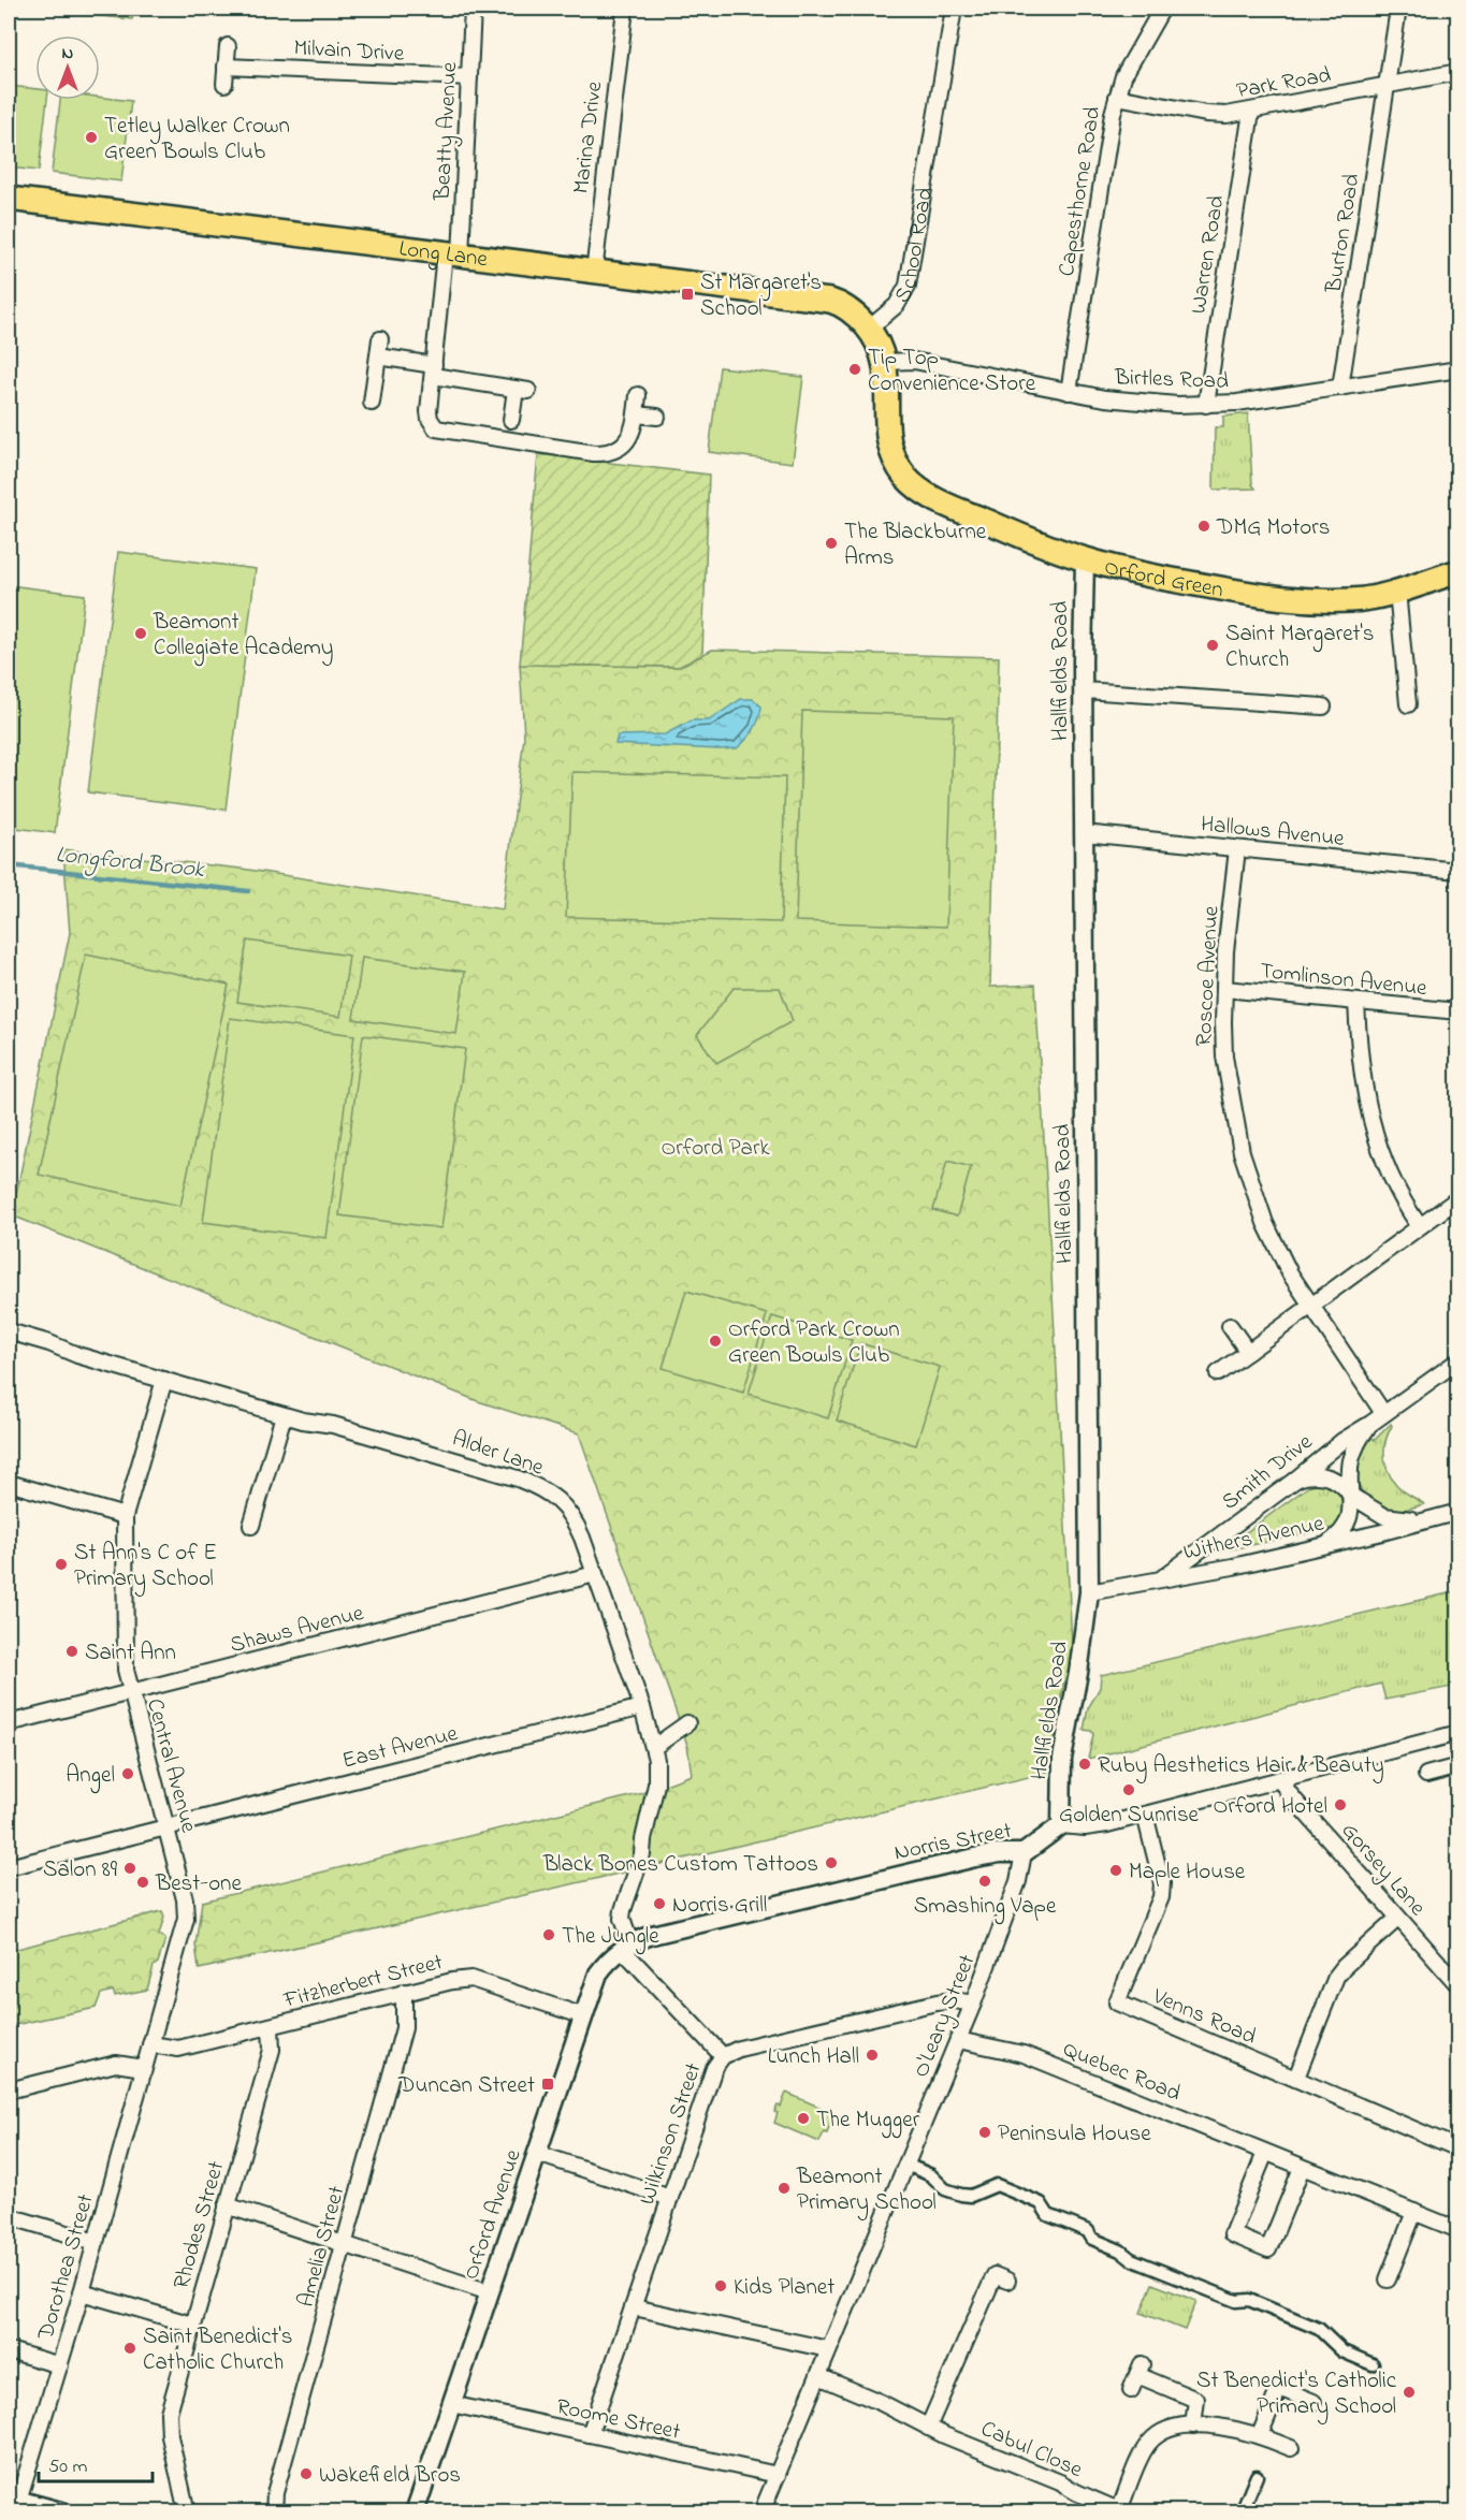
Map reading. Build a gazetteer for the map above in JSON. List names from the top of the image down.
{
  "streets": {
    "main road": ["Long Lane", "Orford Green"],
    "street": [
      "Milvain Drive",
      "Park Road",
      "Beatty Avenue",
      "Marina Drive",
      "Capesthorne Road",
      "Burton Road",
      "School Road",
      "Warren Road",
      "Birtles Road",
      "Hallfields Road",
      "Hallows Avenue",
      "Roscoe Avenue",
      "Tomlinson Avenue",
      "Alder Lane",
      "Smith Drive",
      "Withers Avenue",
      "Shaws Avenue",
      "East Avenue",
      "Central Avenue",
      "Norris Street",
      "Gorsey Lane",
      "Fitzherbert Street",
      "O'Leary Street",
      "Venns Road",
      "Quebec Road",
      "Wilkinson Street",
      "Orford Avenue",
      "Rhodes Street",
      "Amelia Street",
      "Dorothea Street",
      "Roome Street",
      "Cabul Close"
    ]
  },
  "crossings": [
    ["Milvain Drive", "Beatty Avenue"],
    ["Park Road", "Capesthorne Road"],
    ["Park Road", "Burton Road"],
    ["Park Road", "Warren Road"],
    ["Beatty Avenue", "Long Lane"],
    ["Marina Drive", "Long Lane"],
    ["Capesthorne Road", "Birtles Road"],
    ["Burton Road", "Birtles Road"],
    ["School Road", "Long Lane"],
    ["Warren Road", "Birtles Road"],
    ["Birtles Road", "Orford Green"],
    ["Orford Green", "Hallfields Road"],
    ["Hallfields Road", "Hallows Avenue"],
    ["Hallfields Road", "Withers Avenue"],
    ["Hallfields Road", "Norris Street"],
    ["Hallows Avenue", "Roscoe Avenue"],
    ["Roscoe Avenue", "Tomlinson Avenue"],
    ["Roscoe Avenue", "Smith Drive"],
    ["Alder Lane", "Shaws Avenue"],
    ["Alder Lane", "East Avenue"],
    ["Alder Lane", "Central Avenue"],
    ["Alder Lane", "Norris Street"],
    ["Alder Lane", "Orford Avenue"],
    ["Smith Drive", "Withers Avenue"],
    ["Shaws Avenue", "Central Avenue"],
    ["East Avenue", "Central Avenue"],
    ["Central Avenue", "Fitzherbert Street"],
    ["Central Avenue", "Dorothea Street"],
    ["Norris Street", "O'Leary Street"],
    ["Norris Street", "Orford Avenue"],
    ["Fitzherbert Street", "Orford Avenue"],
    ["Fitzherbert Street", "Rhodes Street"],
    ["Fitzherbert Street", "Amelia Street"],
    ["Fitzherbert Street", "Dorothea Street"],
    ["O'Leary Street", "Quebec Road"],
    ["O'Leary Street", "Wilkinson Street"],
    ["O'Leary Street", "Roome Street"],
    ["O'Leary Street", "Cabul Close"],
    ["Wilkinson Street", "Roome Street"],
    ["Orford Avenue", "Roome Street"]
  ],
  "water": ["Longford Brook"],
  "parks": ["Orford Park"],
  "places": {
    "other": [
      "Tetley Walker Crown Green Bowls Club",
      "Tip Top Convenience Store",
      "DMG Motors",
      "The Blackburne Arms",
      "Beamont Collegiate Academy",
      "Saint Margaret's Church",
      "Orford Park Crown Green Bowls Club",
      "St Ann's C of E Primary School",
      "Saint Ann",
      "Ruby Aesthetics Hair & Beauty",
      "Angel",
      "Golden Sunrise",
      "Orford Hotel",
      "Black Bones Custom Tattoos",
      "Salon 89",
      "Maple House",
      "Smashing Vape",
      "Best-one",
      "Norris Grill",
      "The Jungle",
      "Lunch Hall",
      "The Mugger",
      "Peninsula House",
      "Beamont Primary School",
      "Kids Planet",
      "Saint Benedict's Catholic Church",
      "St Benedict's Catholic Primary School",
      "Wakefield Bros"
    ],
    "transit": ["St Margaret's School", "Duncan Street"]
  },
  "scale_bar": "50 m",
  "north": "top"
}
